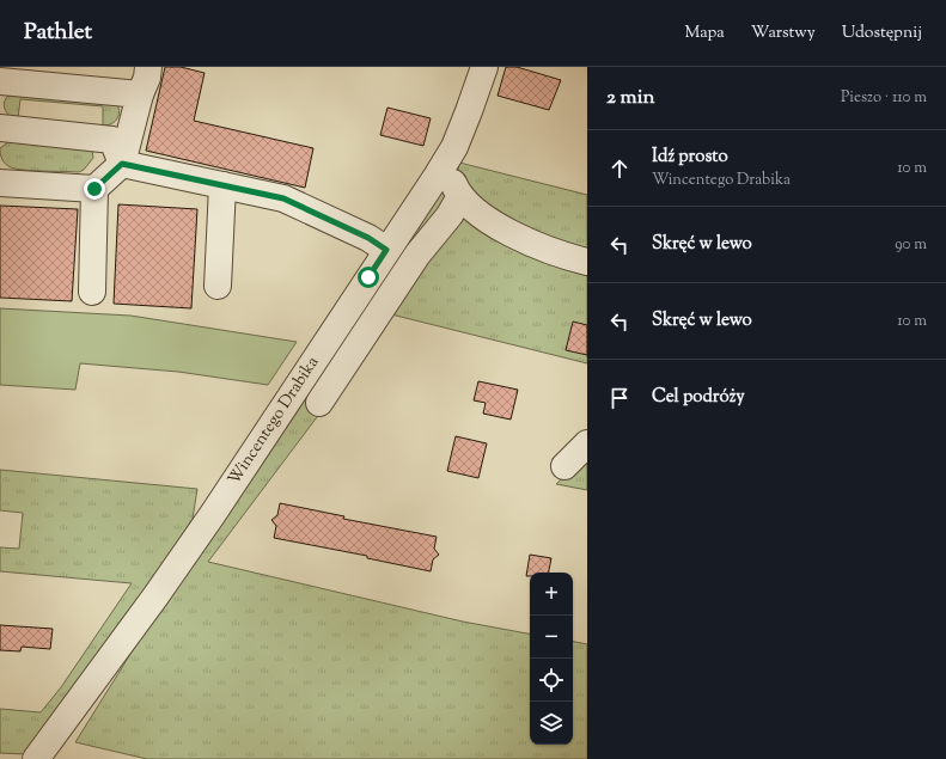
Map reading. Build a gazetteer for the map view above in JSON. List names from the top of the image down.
{
  "streets": {
    "street": ["Wincentego Drabika"]
  },
  "page": {
    "header": "Pathlet",
    "nav": ["Mapa", "Warstwy", "Udostępnij"],
    "heading": ["2 min", "Pieszo · 110 m"],
    "list": [
      ["Idź prosto", "Wincentego Drabika", "10 m"],
      ["Skręć w lewo", "90 m"],
      ["Skręć w lewo", "10 m"],
      "Cel podróży"
    ],
    "map_buttons": ["+", "−"]
  }
}
